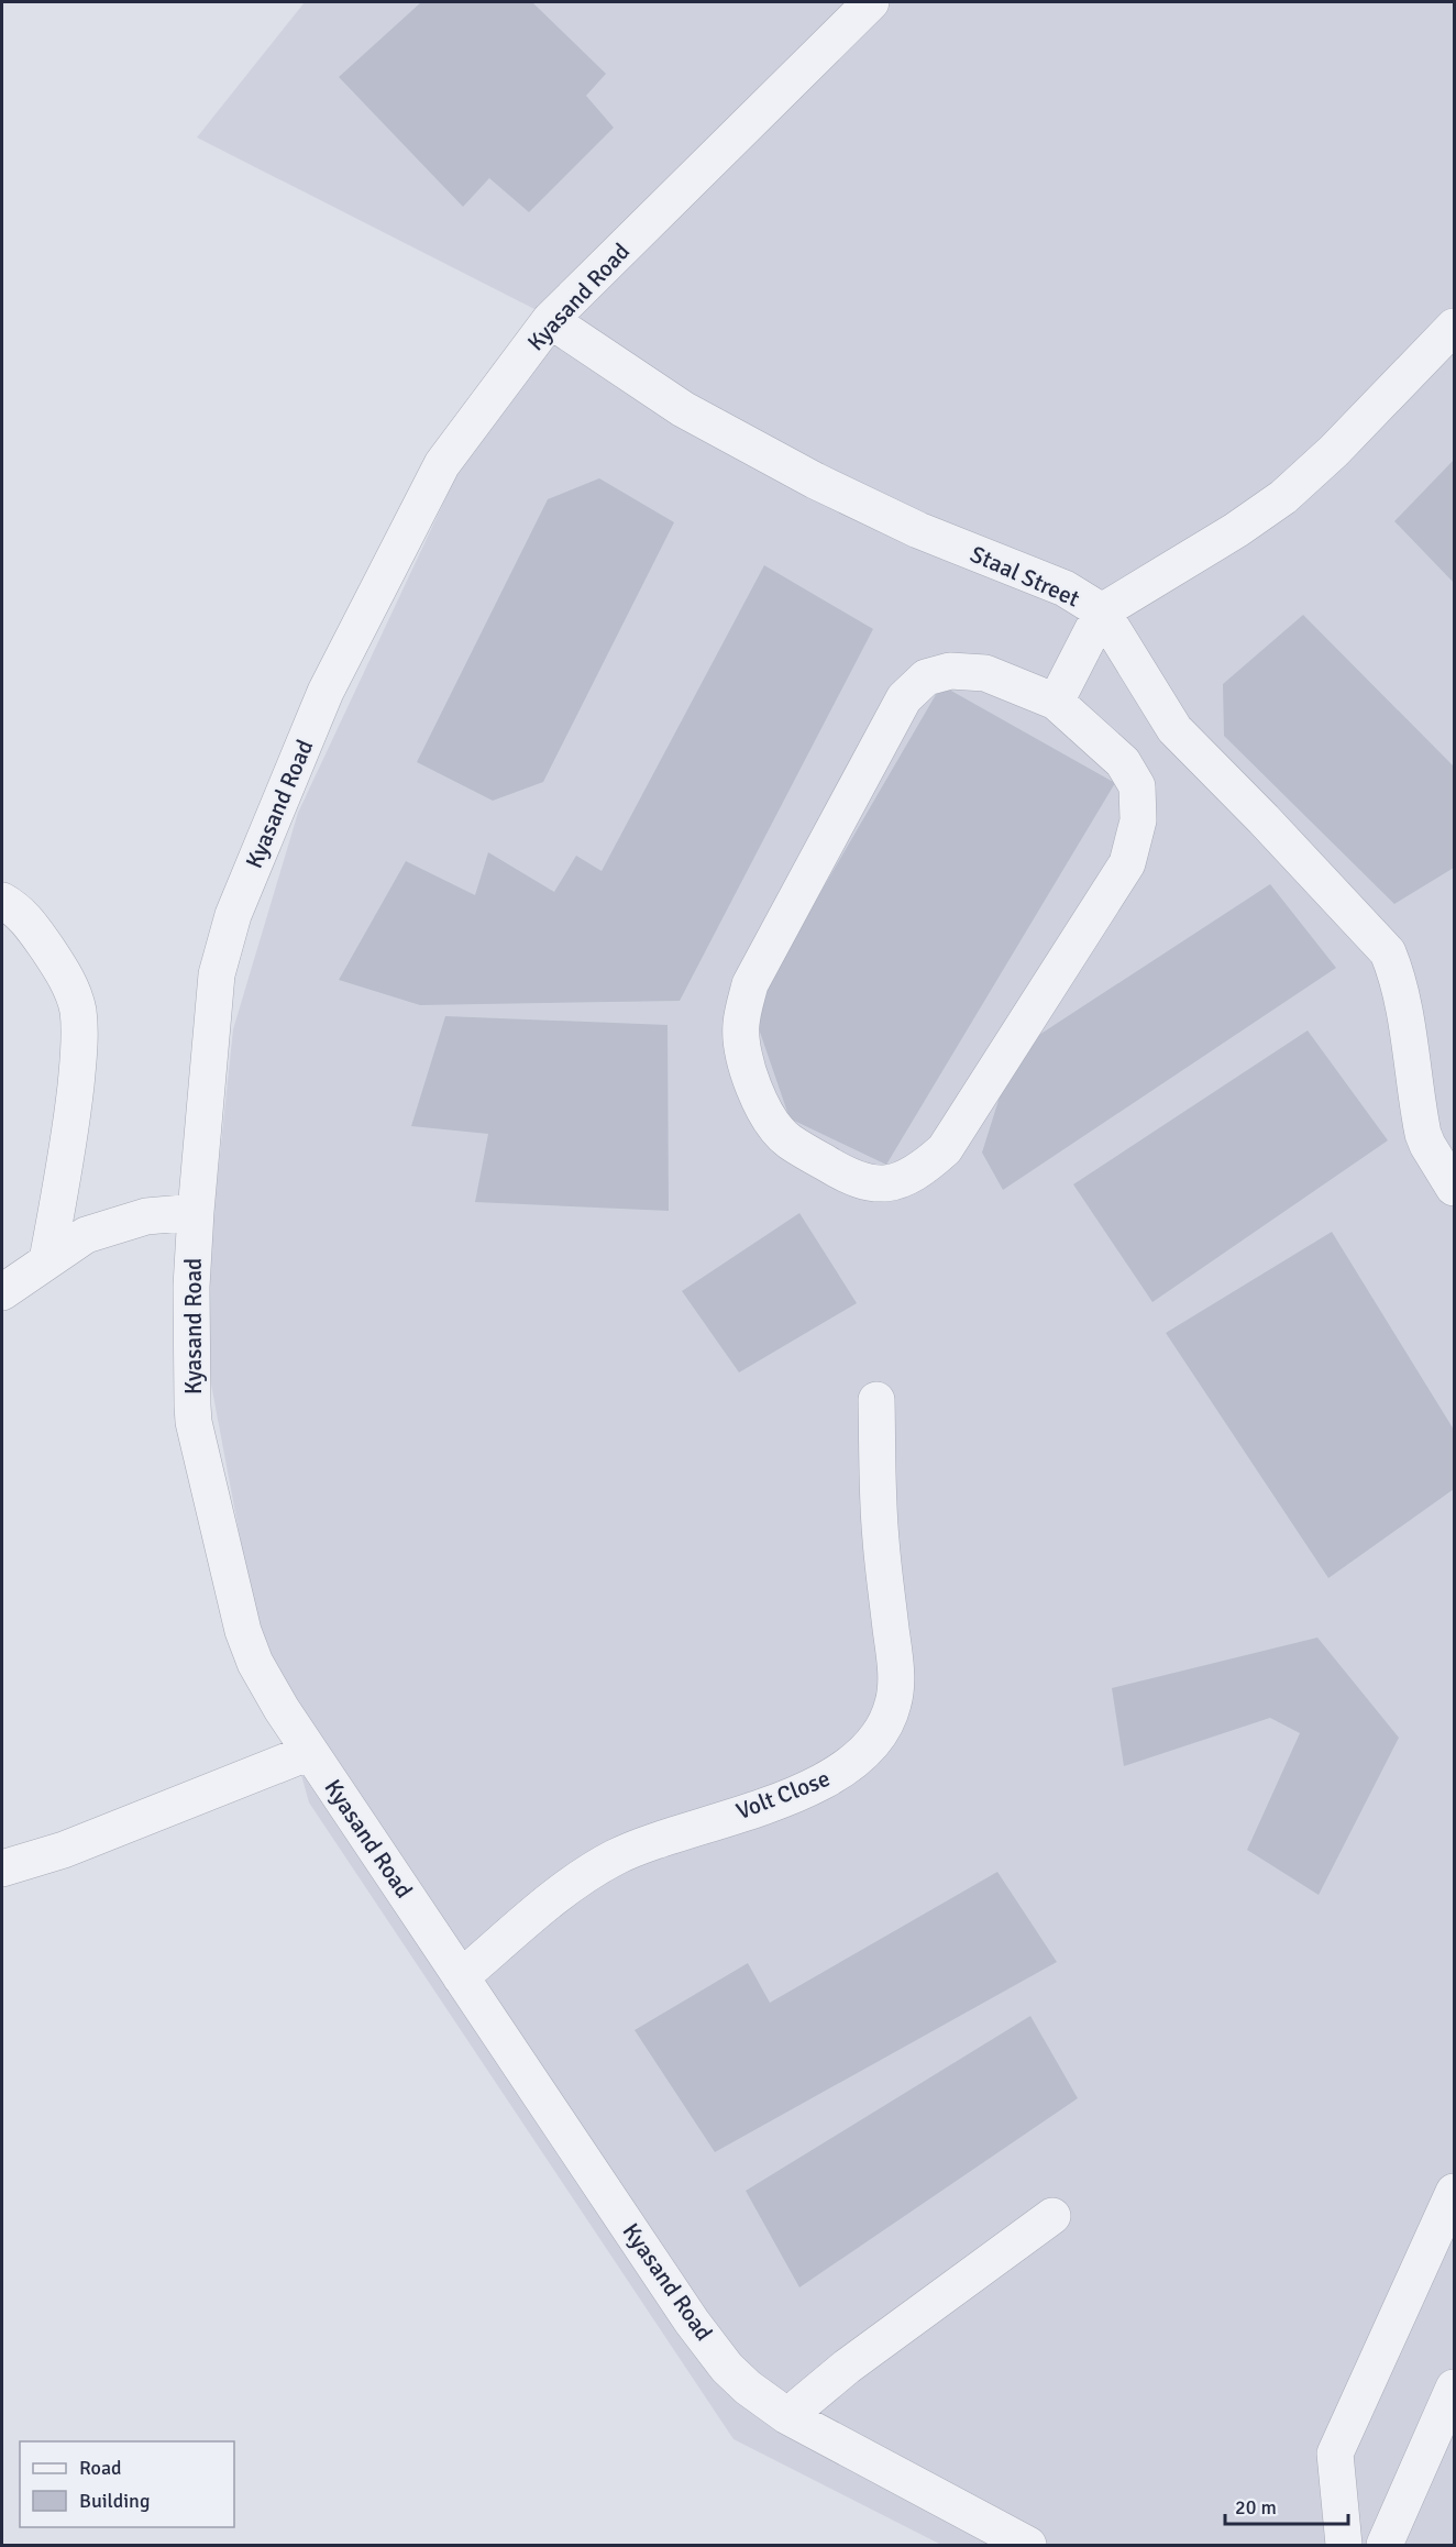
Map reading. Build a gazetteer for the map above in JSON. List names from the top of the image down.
{
  "streets": {
    "street": ["Kyasand Road", "Staal Street", "Volt Close"]
  },
  "crossings": [
    ["Kyasand Road", "Staal Street"],
    ["Kyasand Road", "Volt Close"]
  ],
  "legend": ["Road", "Building"],
  "scale_bar": "20 m"
}
